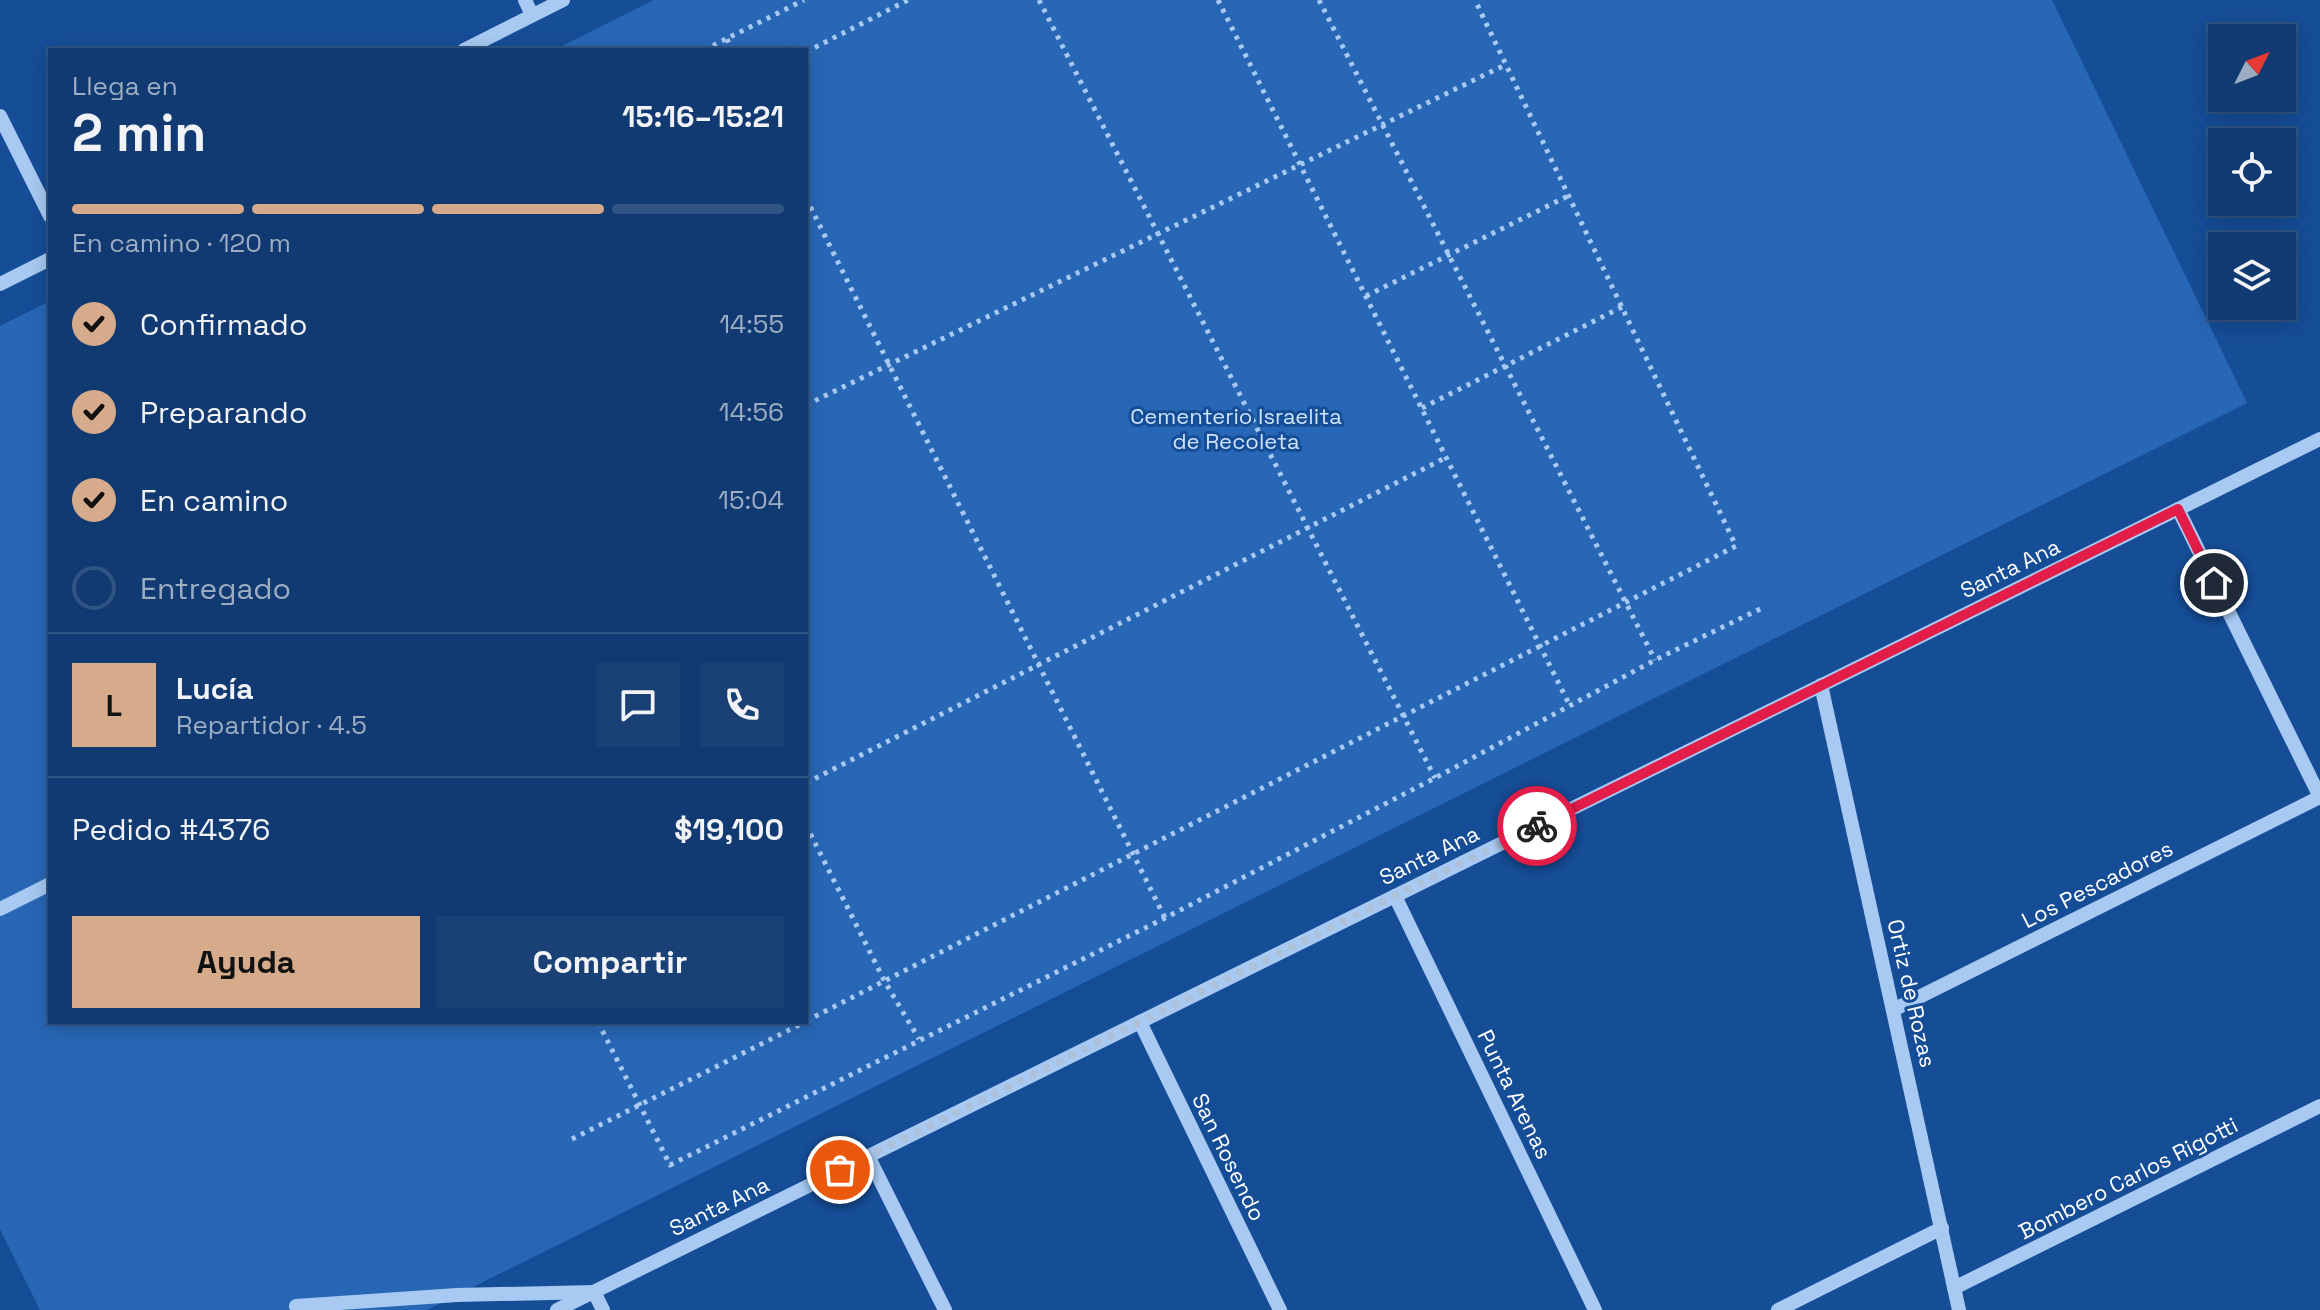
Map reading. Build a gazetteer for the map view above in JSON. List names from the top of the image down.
{
  "streets": {
    "street": [
      "Santa Ana",
      "Los Pescadores",
      "Ortiz de Rozas",
      "Punta Arenas",
      "San Rosendo",
      "Bombero Carlos Rigotti"
    ]
  },
  "crossings": [
    ["Santa Ana", "Ortiz de Rozas"],
    ["Santa Ana", "Punta Arenas"],
    ["Santa Ana", "San Rosendo"],
    ["Los Pescadores", "Ortiz de Rozas"],
    ["Ortiz de Rozas", "Bombero Carlos Rigotti"]
  ],
  "parks": ["Cementerio Israelita de Recoleta"],
  "north": "top right",
  "page": {
    "heading": ["2 min", "Llega en", "15:16–15:21"],
    "panel": [
      "Lucía",
      "Repartidor · 4.5",
      "Pedido #4376",
      "$19,100"
    ],
    "bar": "En camino · 120 m",
    "list": [
      ["Confirmado", "14:55"],
      ["Preparando", "14:56"],
      ["En camino", "15:04"],
      "Entregado"
    ],
    "round": "L",
    "buttons": ["Ayuda", "Compartir"]
  }
}
